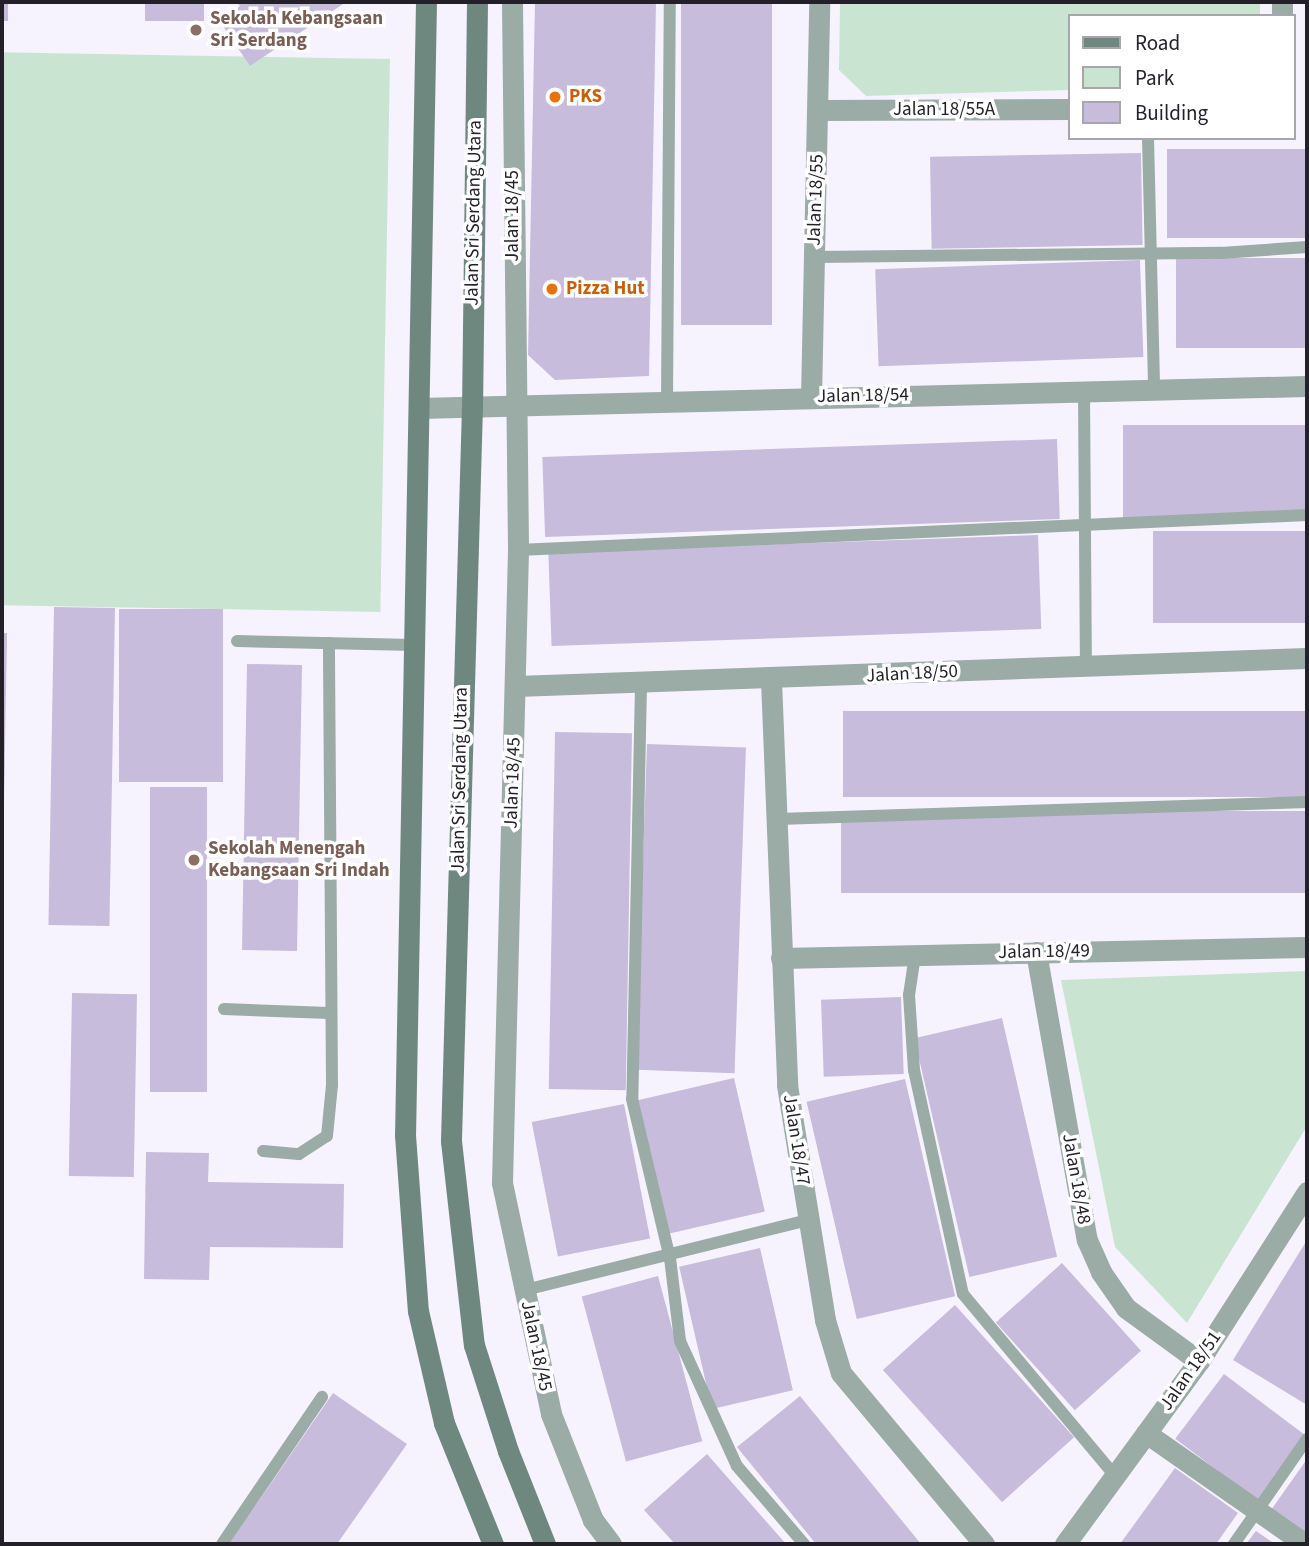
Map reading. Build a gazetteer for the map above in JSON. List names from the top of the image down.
{
  "streets": {
    "street": [
      "Jalan 18/55A",
      "Jalan 18/55",
      "Jalan Sri Serdang Utara",
      "Jalan 18/45",
      "Jalan 18/54",
      "Jalan 18/50",
      "Jalan 18/49",
      "Jalan 18/47",
      "Jalan 18/48",
      "Jalan 18/51"
    ]
  },
  "crossings": [
    ["Jalan 18/55A", "Jalan 18/55"],
    ["Jalan 18/55", "Jalan 18/54"],
    ["Jalan Sri Serdang Utara", "Jalan 18/54"],
    ["Jalan 18/45", "Jalan 18/54"],
    ["Jalan 18/45", "Jalan 18/50"],
    ["Jalan 18/50", "Jalan 18/47"],
    ["Jalan 18/49", "Jalan 18/47"],
    ["Jalan 18/49", "Jalan 18/48"],
    ["Jalan 18/48", "Jalan 18/51"]
  ],
  "places": [
    "Sekolah Kebangsaan Sri Serdang",
    "PKS",
    "Pizza Hut",
    "Sekolah Menengah Kebangsaan Sri Indah"
  ],
  "legend": ["Road", "Park", "Building"]
}
